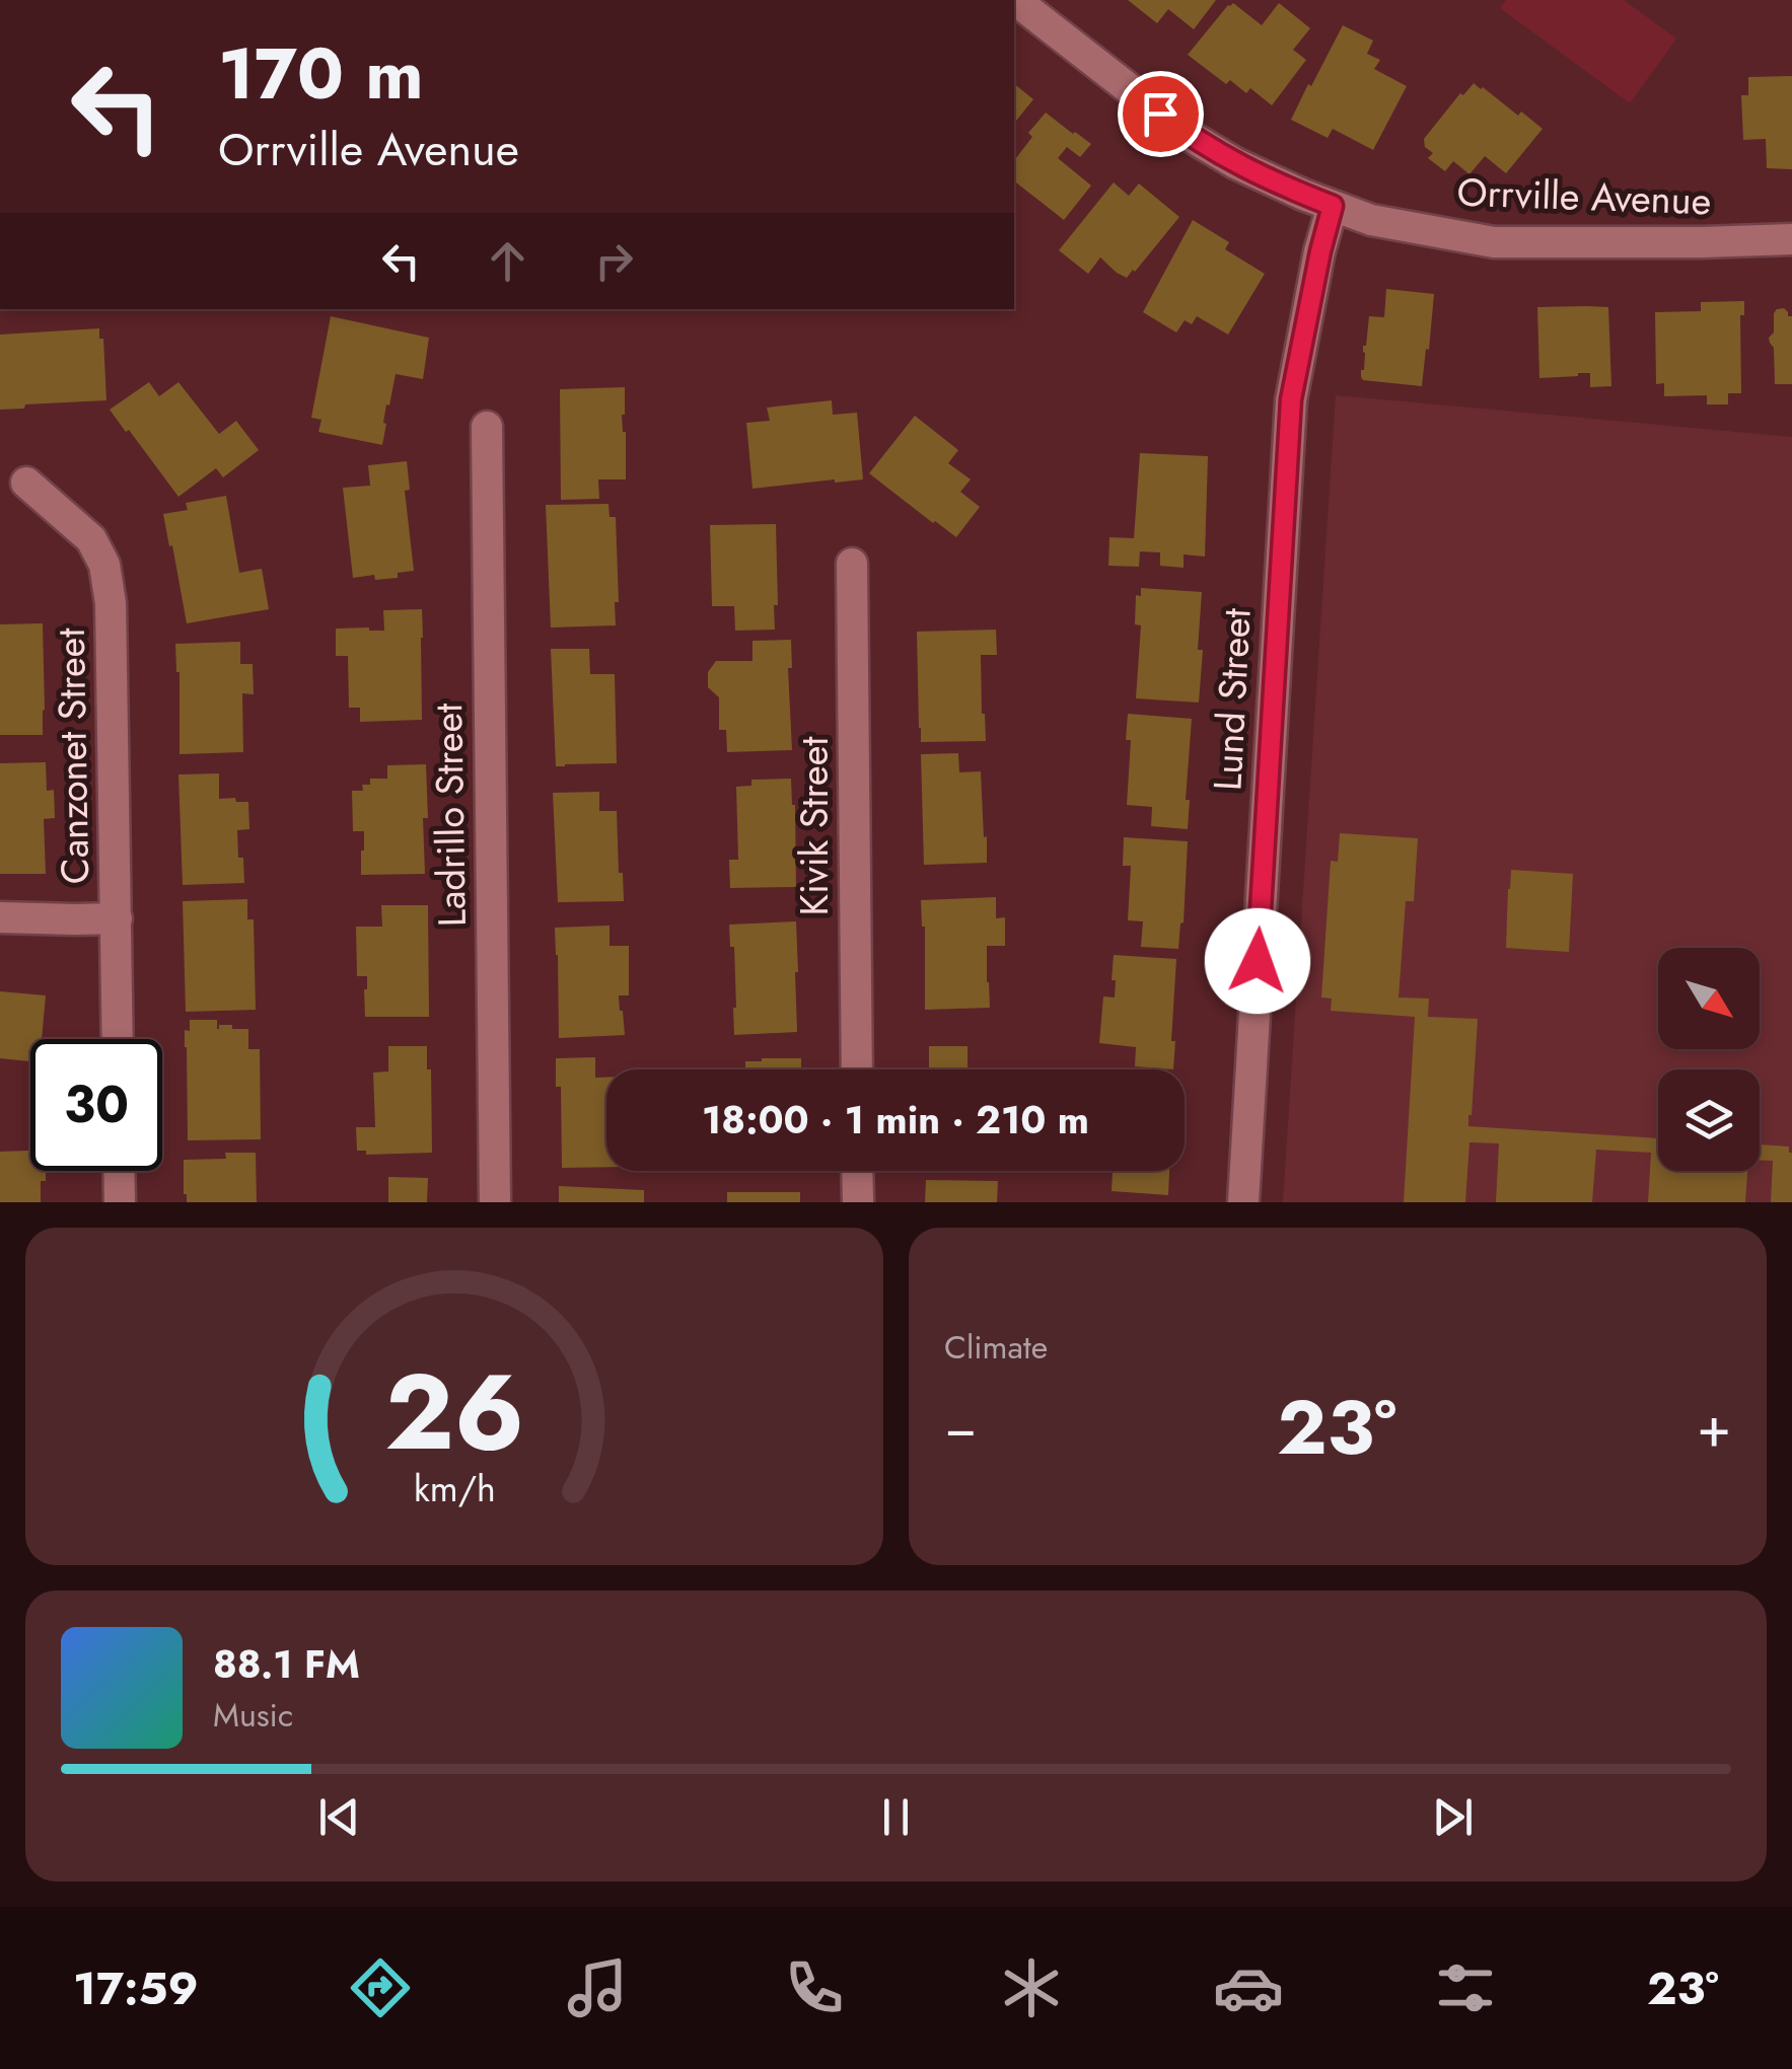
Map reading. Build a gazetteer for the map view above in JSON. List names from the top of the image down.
{
  "streets": {
    "street": [
      "Orrville Avenue",
      "Lund Street",
      "Canzonet Street",
      "Ladrillo Street",
      "Kivik Street"
    ]
  },
  "crossings": [
    ["Orrville Avenue", "Lund Street"]
  ],
  "north": "bottom right",
  "page": {
    "turn": ["170 m", "Orrville Avenue"],
    "limit": "30",
    "trip": "18:00 · 1 min · 210 m",
    "tile": "Climate",
    "heat": ["−", "23°", "+"],
    "song": ["88.1 FM", "Music"],
    "tabs": ["17:59", "23°"],
    "gauge": ["26", "km/h"]
  }
}
